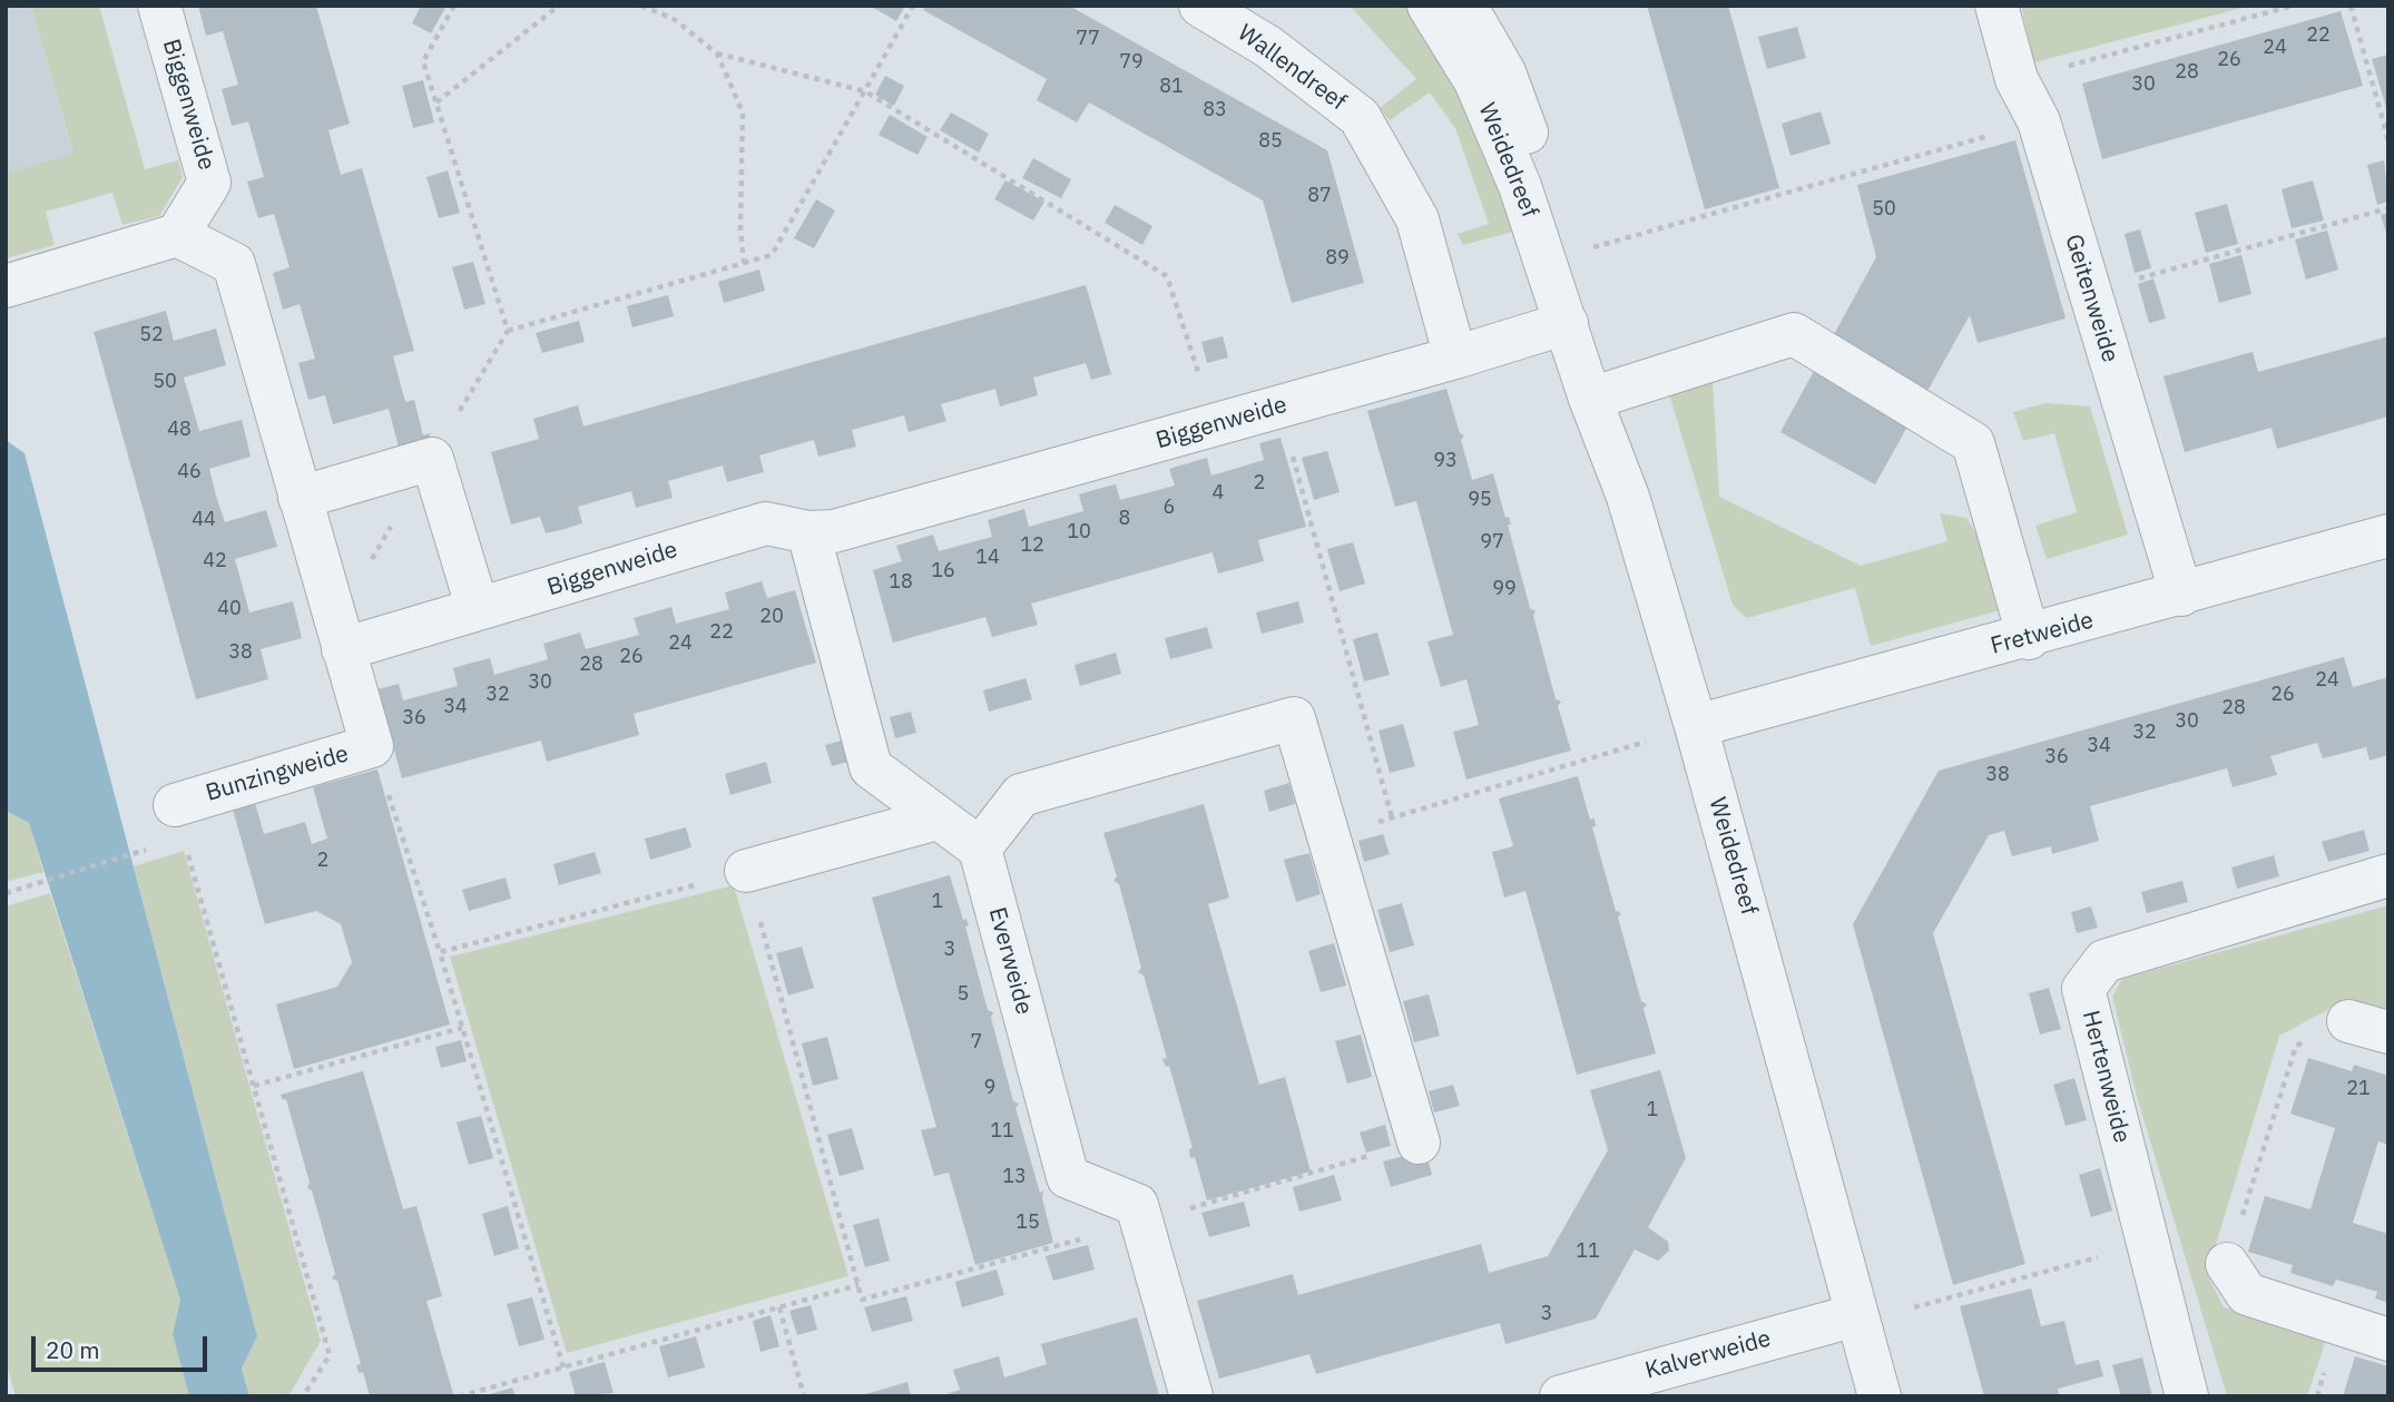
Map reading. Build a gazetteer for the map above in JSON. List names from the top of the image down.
{
  "streets": {
    "street": [
      "Wallendreef",
      "Biggenweide",
      "Weidedreef",
      "Geitenweide",
      "Fretweide",
      "Bunzingweide",
      "Everweide",
      "Hertenweide",
      "Kalverweide"
    ]
  },
  "crossings": [
    ["Wallendreef", "Biggenweide"],
    ["Biggenweide", "Weidedreef"],
    ["Biggenweide", "Bunzingweide"],
    ["Weidedreef", "Fretweide"],
    ["Weidedreef", "Kalverweide"],
    ["Geitenweide", "Fretweide"]
  ],
  "house_numbers": [
    "22",
    "77",
    "24",
    "26",
    "79",
    "28",
    "30",
    "81",
    "83",
    "85",
    "87",
    "50",
    "89",
    "52",
    "50",
    "48",
    "93",
    "46",
    "2",
    "4",
    "95",
    "6",
    "8",
    "44",
    "10",
    "97",
    "12",
    "14",
    "42",
    "16",
    "18",
    "99",
    "40",
    "20",
    "22",
    "24",
    "38",
    "26",
    "28",
    "24",
    "30",
    "32",
    "26",
    "34",
    "28",
    "36",
    "30",
    "32",
    "34",
    "36",
    "38",
    "2",
    "1",
    "3",
    "5",
    "7",
    "9",
    "21",
    "1",
    "11",
    "13",
    "15",
    "11",
    "3"
  ],
  "scale_bar": "20 m"
}
